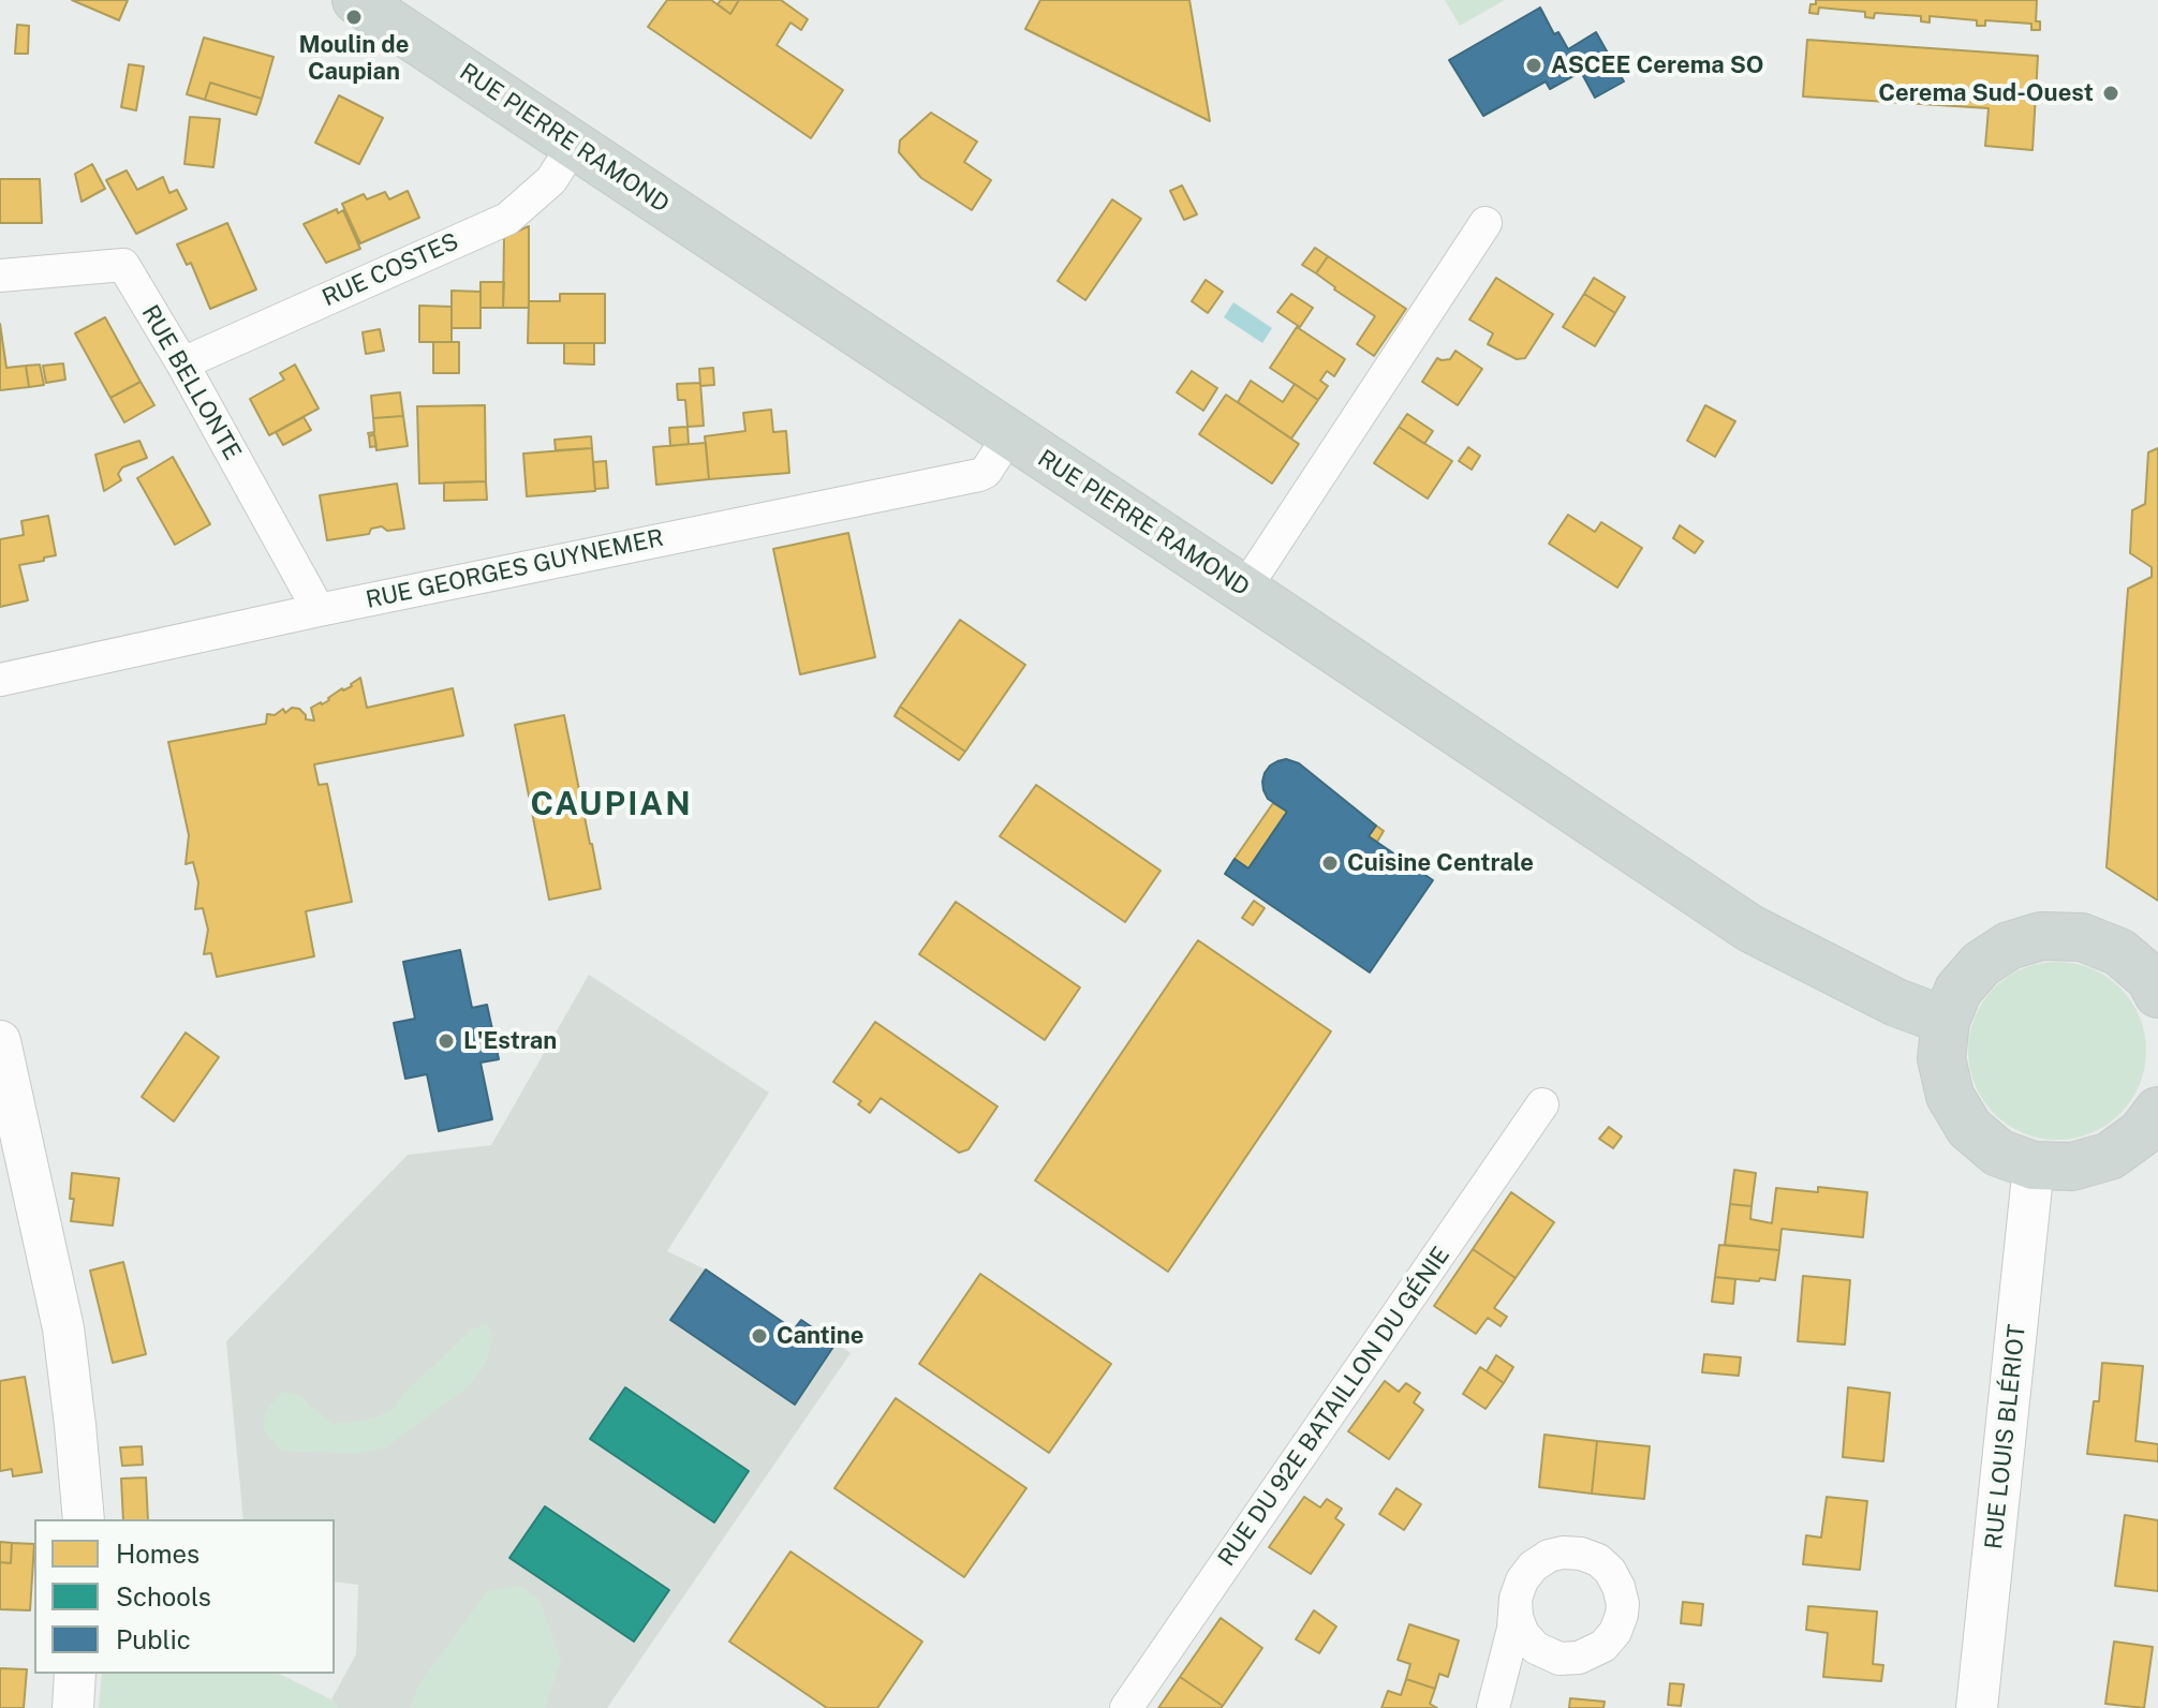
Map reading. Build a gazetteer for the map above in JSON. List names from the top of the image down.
{
  "streets": {
    "main road": ["RUE PIERRE RAMOND"],
    "street": [
      "RUE COSTES",
      "RUE BELLONTE",
      "RUE GEORGES GUYNEMER",
      "RUE DU 92E BATAILLON DU GÉNIE",
      "RUE LOUIS BLÉRIOT"
    ]
  },
  "crossings": [
    ["RUE PIERRE RAMOND", "RUE COSTES"],
    ["RUE PIERRE RAMOND", "RUE GEORGES GUYNEMER"],
    ["RUE COSTES", "RUE BELLONTE"],
    ["RUE BELLONTE", "RUE GEORGES GUYNEMER"]
  ],
  "districts": ["CAUPIAN"],
  "places": [
    "Moulin de Caupian",
    "ASCEE Cerema SO",
    "Cerema Sud-Ouest",
    "Cuisine Centrale",
    "L'Estran",
    "Cantine"
  ],
  "legend": ["Homes", "Schools", "Public"]
}
